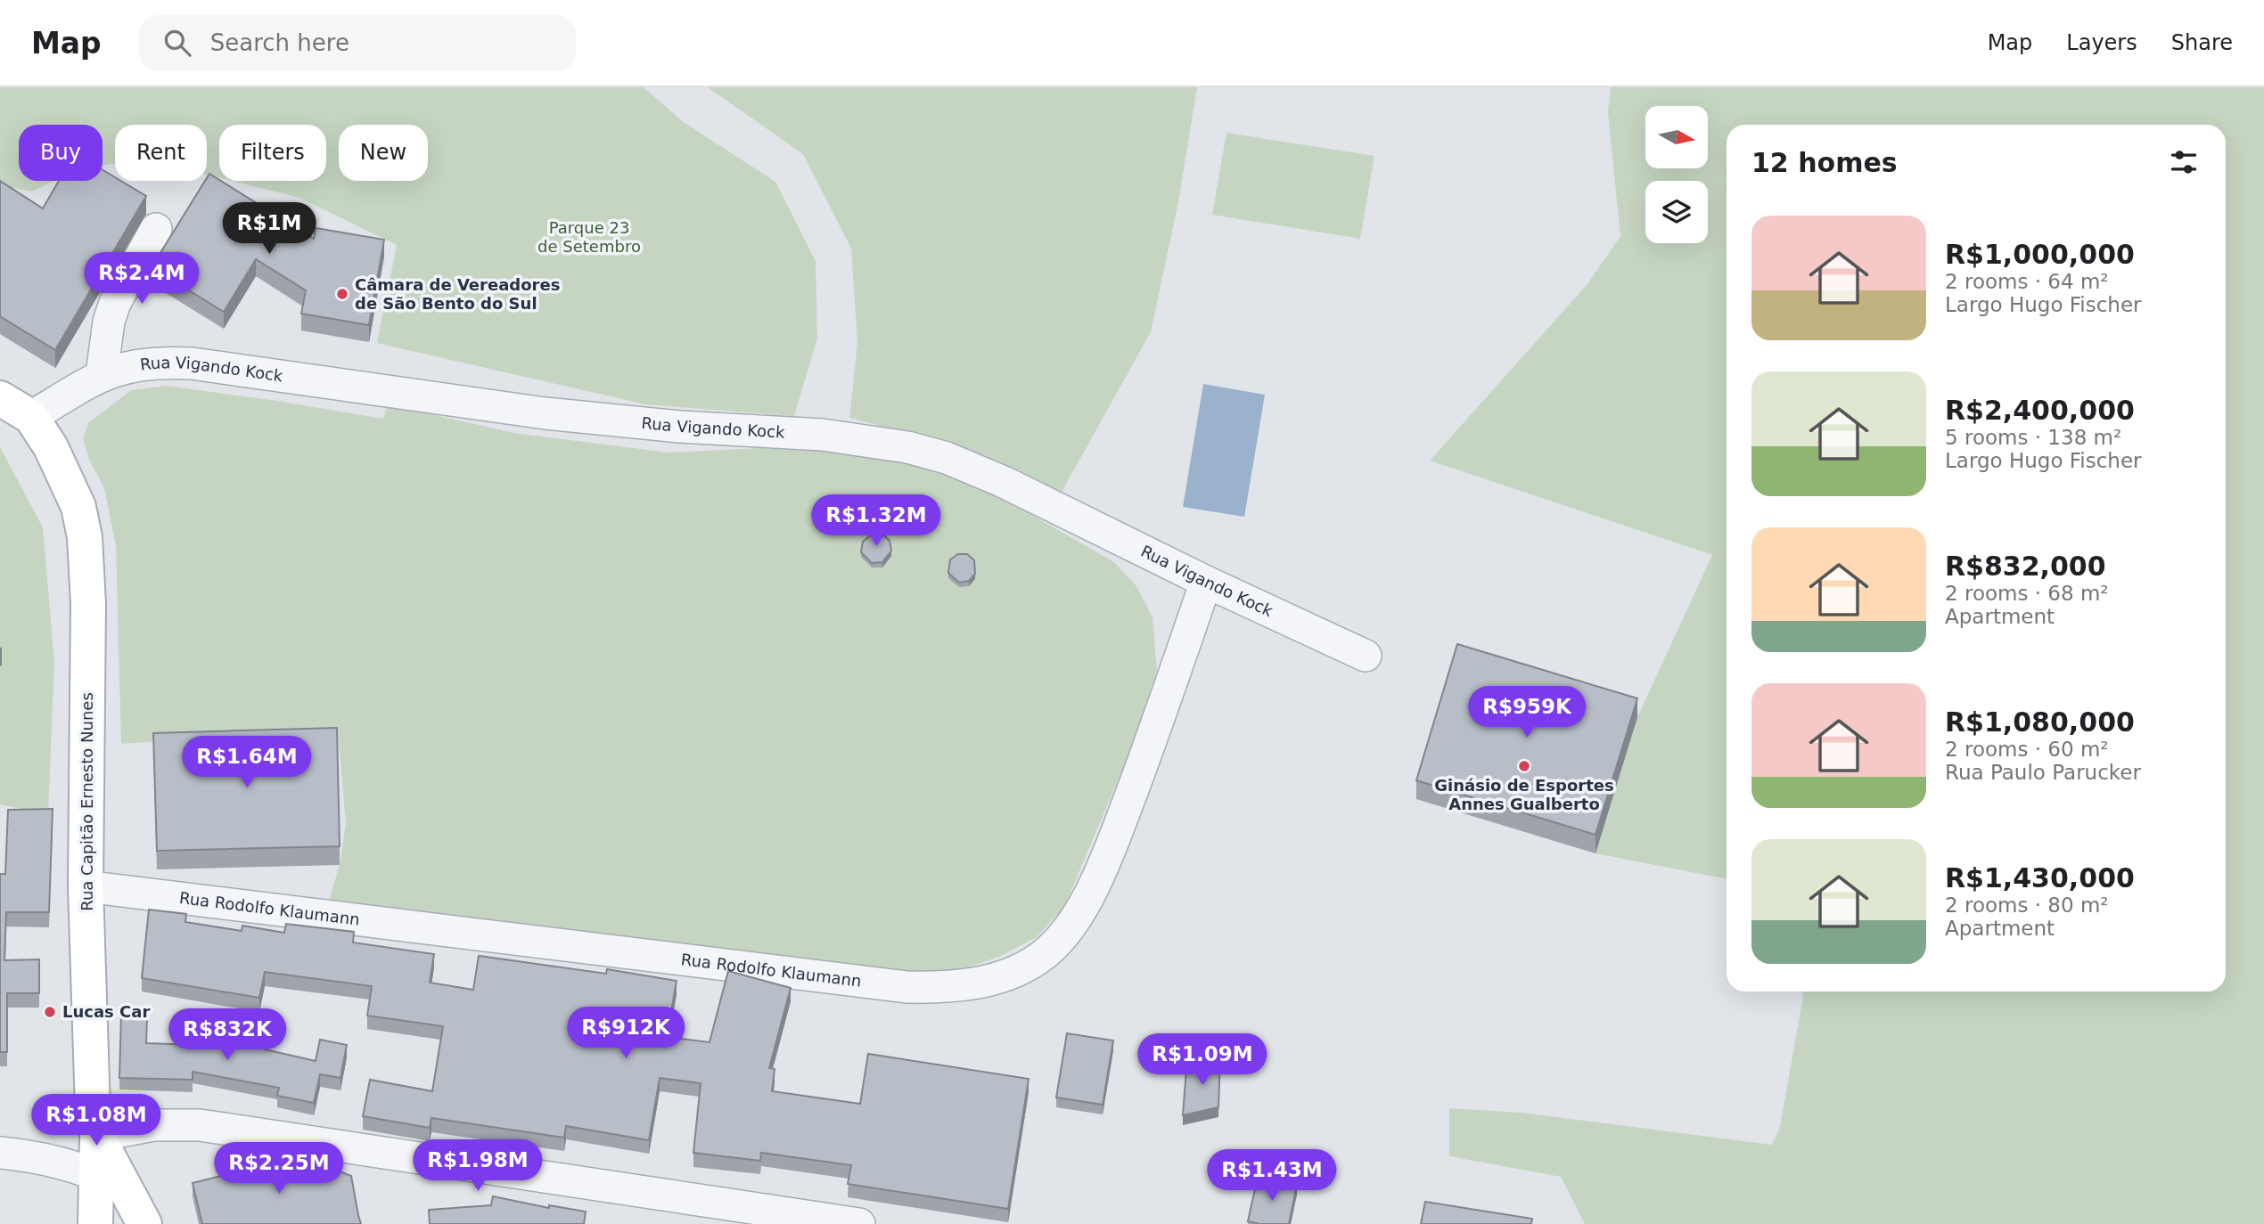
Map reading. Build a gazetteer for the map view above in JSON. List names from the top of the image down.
{
  "streets": {
    "main road": ["Rua Capitão Ernesto Nunes"],
    "street": ["Rua Vigando Kock", "Rua Rodolfo Klaumann"]
  },
  "crossings": [
    ["Rua Vigando Kock", "Rua Capitão Ernesto Nunes"],
    ["Rua Vigando Kock", "Rua Rodolfo Klaumann"],
    ["Rua Capitão Ernesto Nunes", "Rua Rodolfo Klaumann"]
  ],
  "parks": ["Parque 23 de Setembro"],
  "places": ["Câmara de Vereadores de São Bento do Sul", "Ginásio de Esportes Annes Gualberto", "Lucas Car"],
  "north": "right",
  "page": {
    "header": "Map",
    "search": "Search here",
    "nav": ["Map", "Layers", "Share"],
    "chip": [
      "Buy",
      "Rent",
      "Filters",
      "New"
    ],
    "heading": "12 homes",
    "list": [
      {
        "name": "R$1,000,000",
        "note": "2 rooms · 64 m² · Largo Hugo Fischer"
      },
      {
        "name": "R$2,400,000",
        "note": "5 rooms · 138 m² · Largo Hugo Fischer"
      },
      {
        "name": "R$832,000",
        "note": "2 rooms · 68 m² · Apartment"
      },
      {
        "name": "R$1,080,000",
        "note": "2 rooms · 60 m² · Rua Paulo Parucker"
      },
      {
        "name": "R$1,430,000",
        "note": "2 rooms · 80 m² · Apartment"
      }
    ],
    "price": [
      "R$1M",
      "R$2.4M",
      "R$1.32M",
      "R$959K",
      "R$1.64M",
      "R$912K",
      "R$832K",
      "R$1.09M",
      "R$1.08M",
      "R$1.98M",
      "R$2.25M",
      "R$1.43M"
    ]
  }
}
